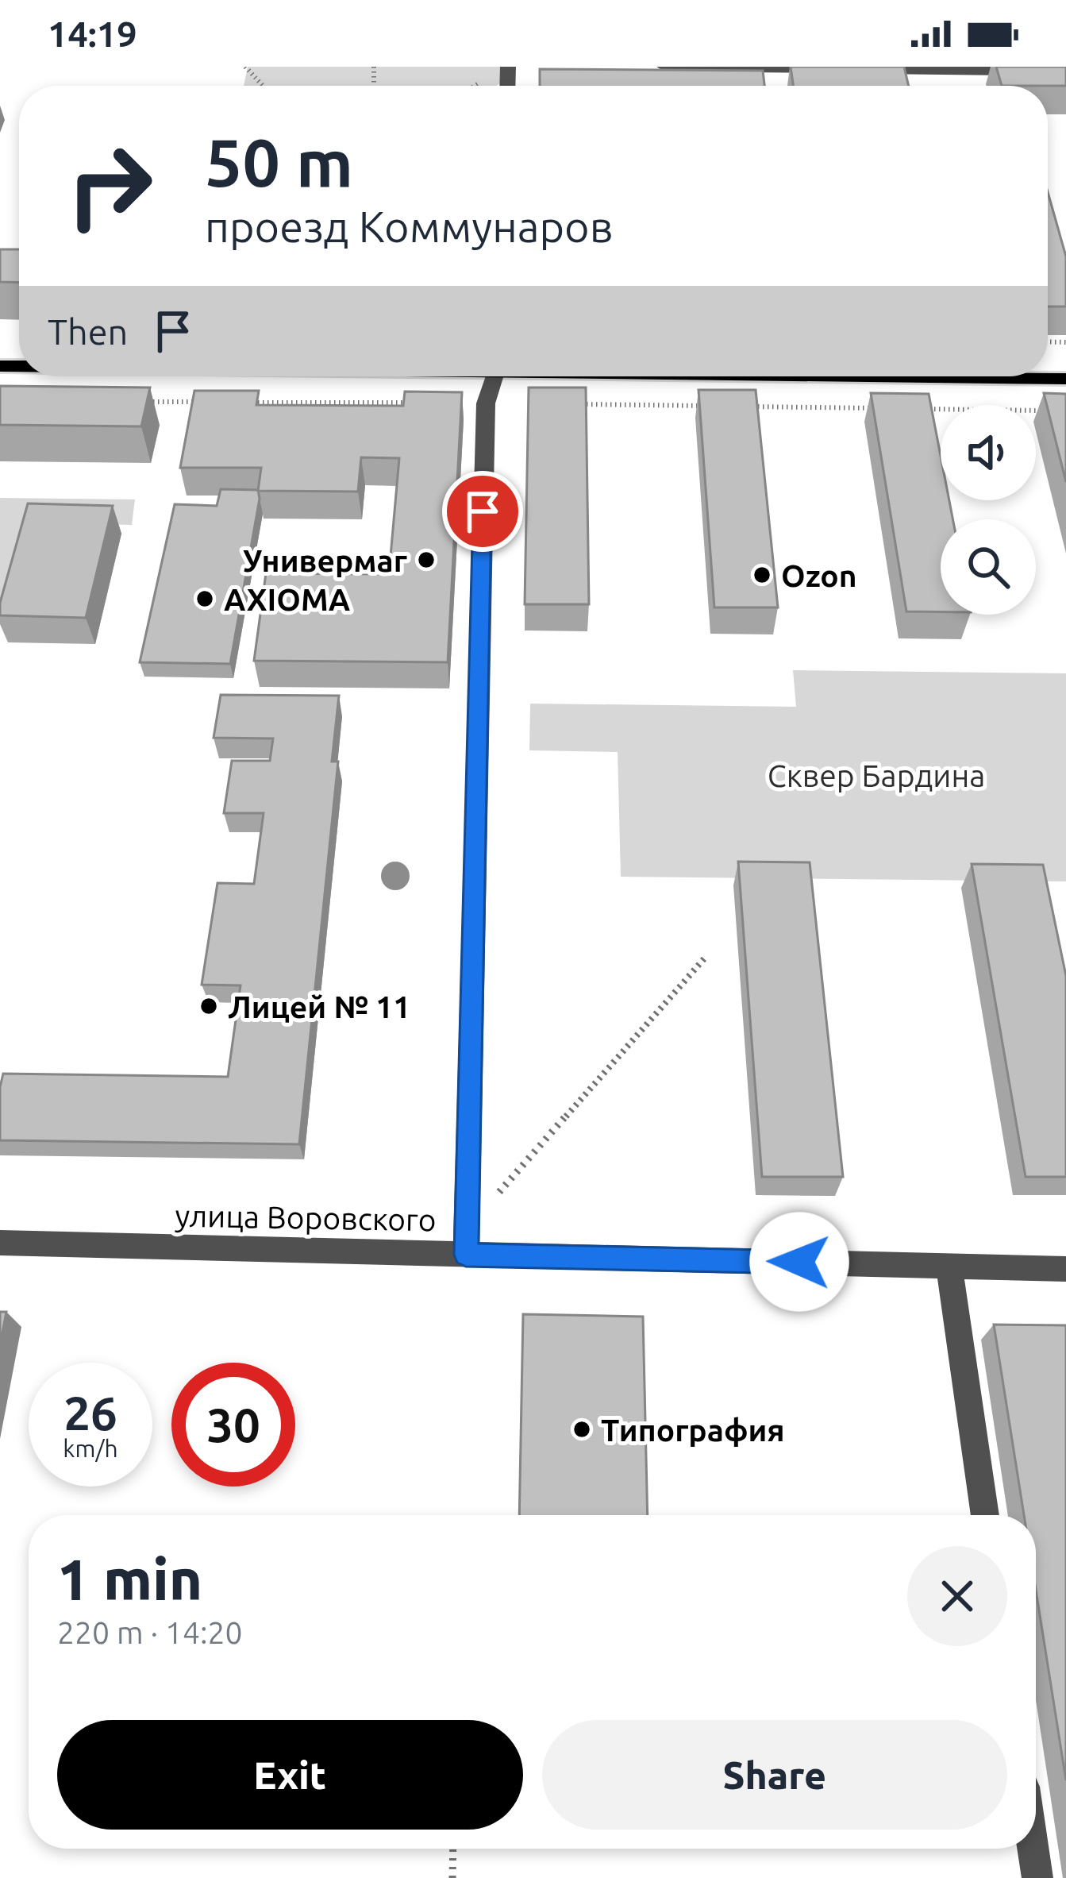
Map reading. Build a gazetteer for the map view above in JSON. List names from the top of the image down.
{
  "streets": {
    "street": ["улица Воровского"]
  },
  "parks": ["Сквер Бардина"],
  "places": [
    "Универмаг",
    "Ozon",
    "AXIOMA",
    "Лицей № 11",
    "Типография"
  ],
  "page": {
    "status": "14:19",
    "turn": ["50 m", "проезд Коммунаров"],
    "then": "Then",
    "speed": "26 km/h",
    "limit": "30",
    "heading": ["1 min", "220 m · 14:20"],
    "buttons": ["Exit", "Share"]
  }
}
